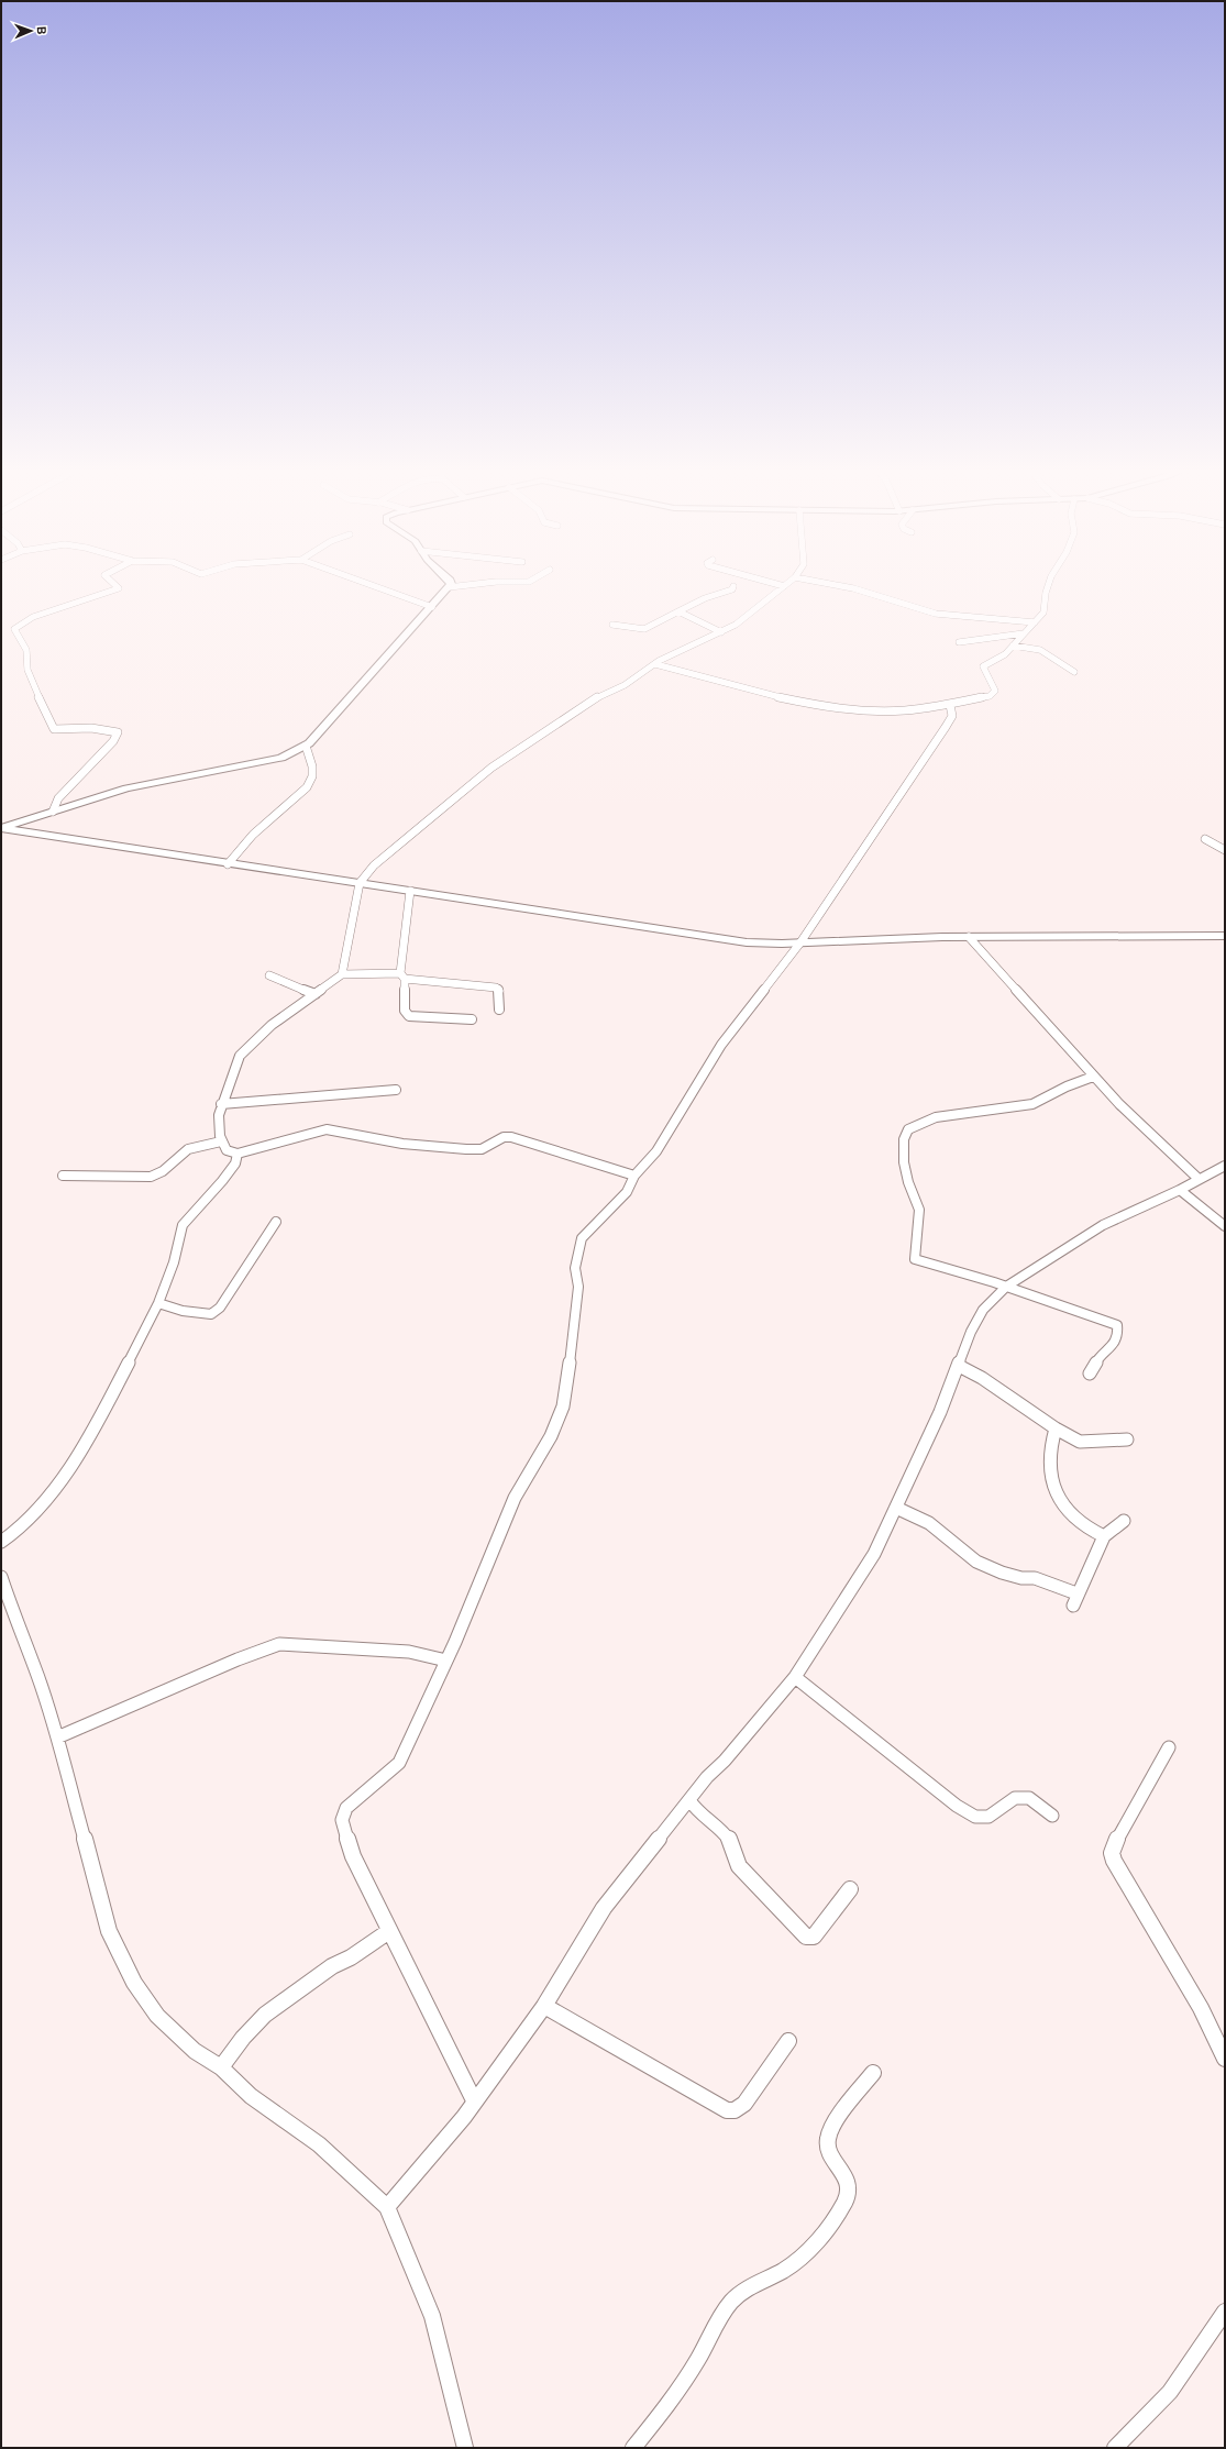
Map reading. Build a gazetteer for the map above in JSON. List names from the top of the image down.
{
  "north": "right"
}
